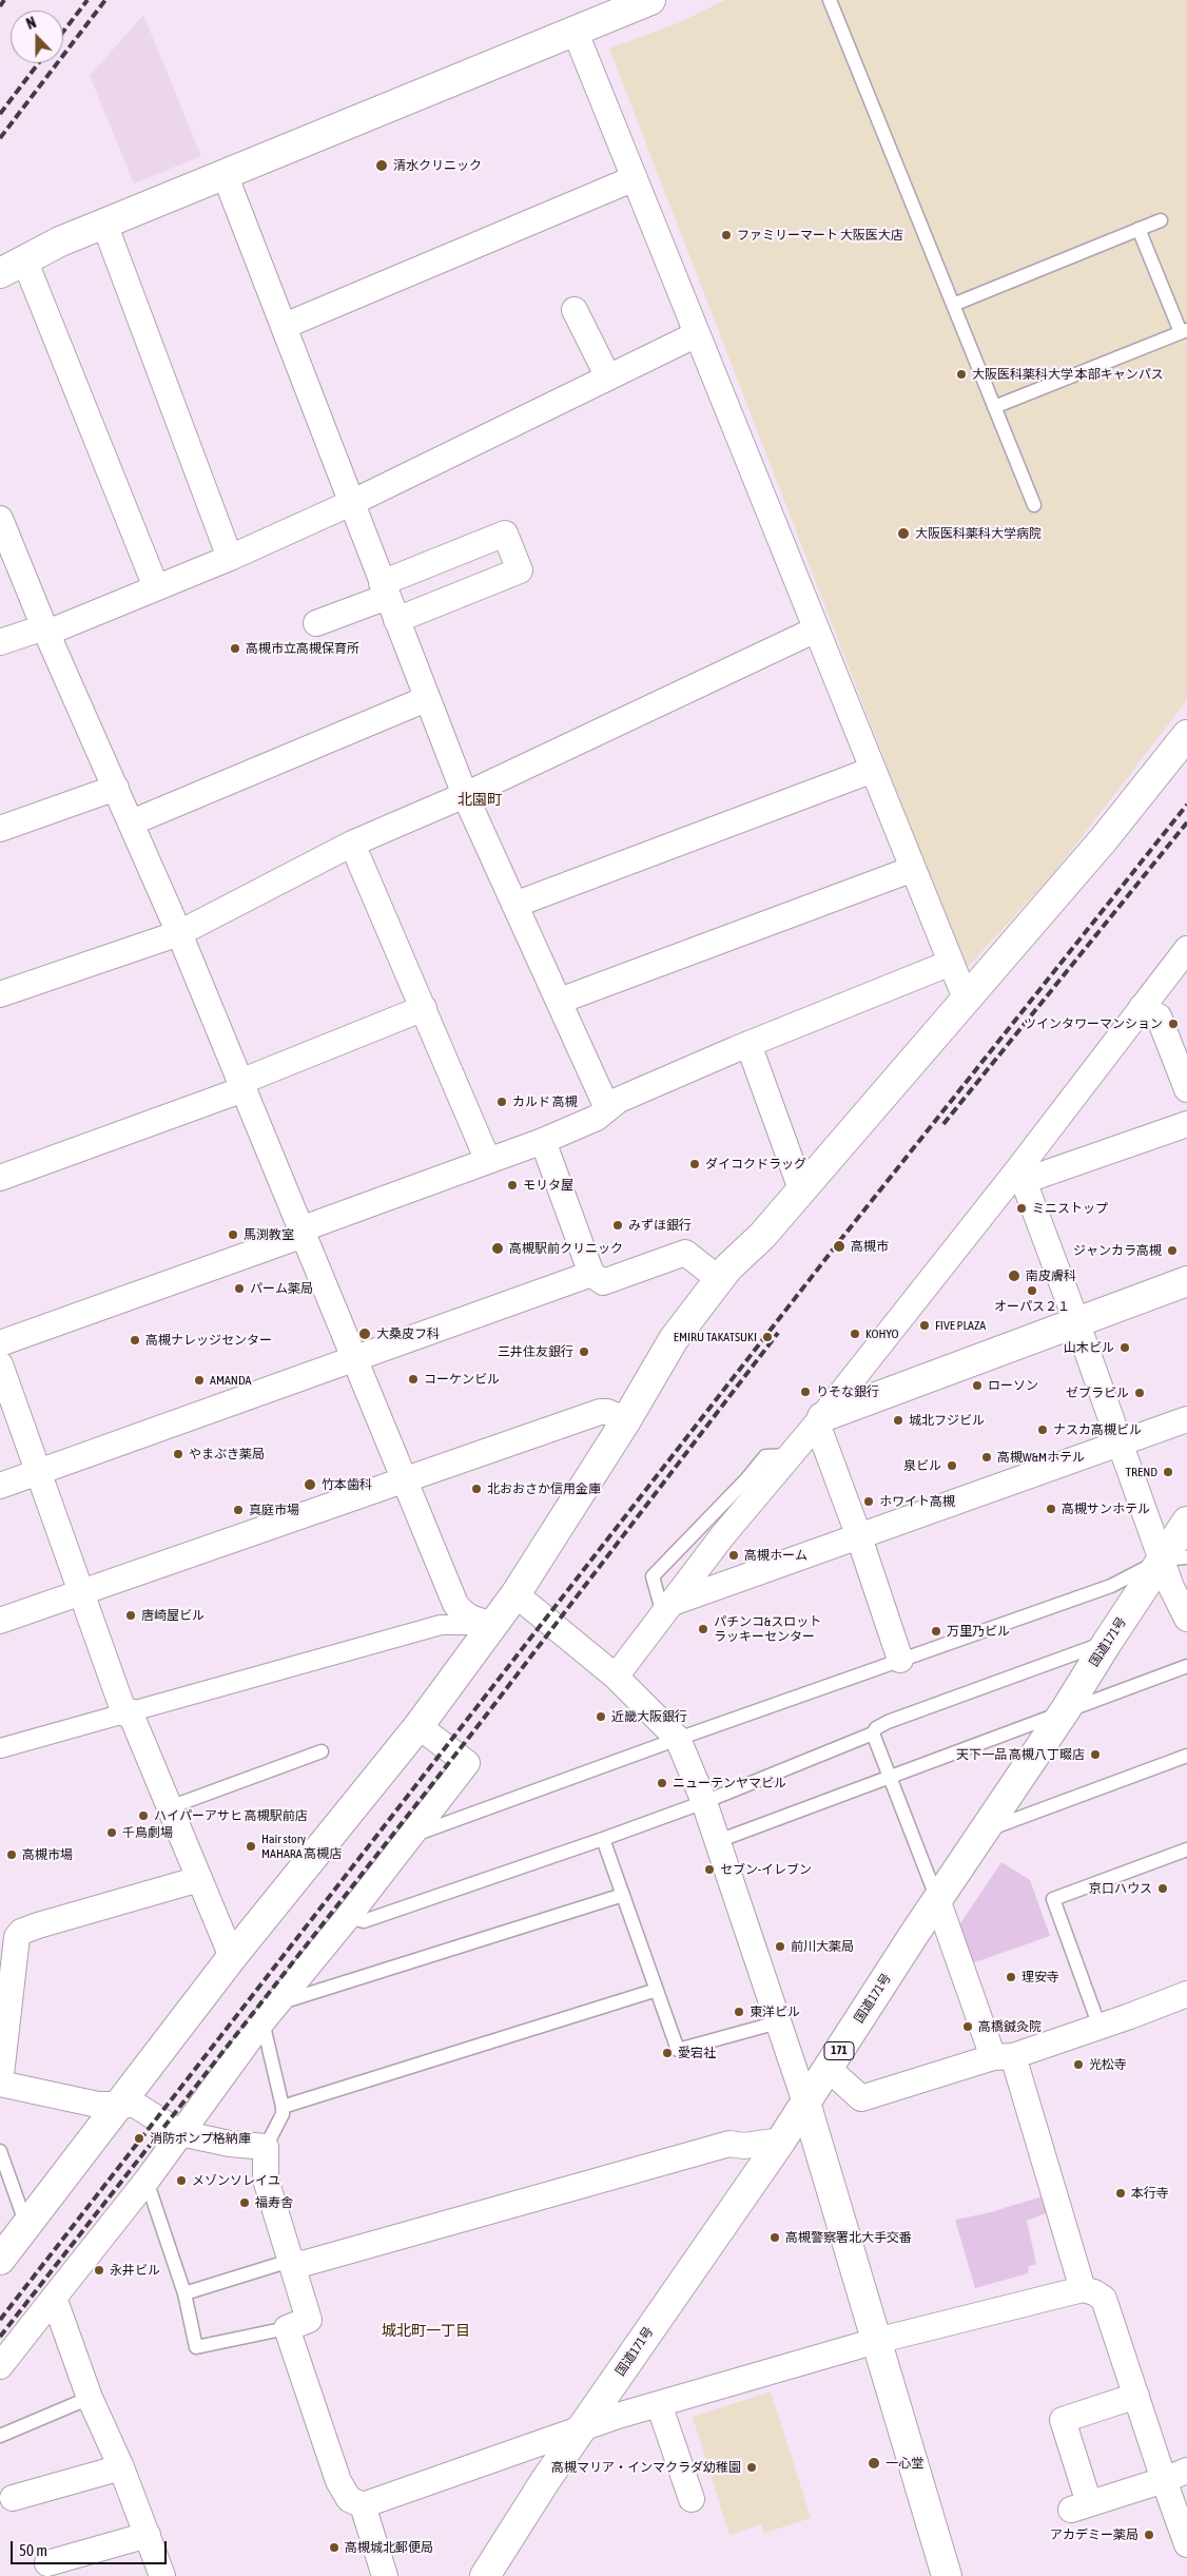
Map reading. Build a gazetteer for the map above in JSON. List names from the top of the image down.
{
  "streets": {
    "main road": ["国道171号", "171"]
  },
  "districts": ["北園町", "城北町一丁目"],
  "places": [
    "清水クリニック",
    "ファミリーマート 大阪医大店",
    "大阪医科薬科大学 本部キャンパス",
    "大阪医科薬科大学病院",
    "高槻市立高槻保育所",
    "ツインタワーマンション",
    "カルド 高槻",
    "ダイコクドラッグ",
    "モリタ屋",
    "ミニストップ",
    "みずほ銀行",
    "馬渕教室",
    "高槻市",
    "高槻駅前クリニック",
    "ジャンカラ高槻",
    "南皮膚科",
    "パーム薬局",
    "オーパス２１",
    "FIVE PLAZA",
    "大桑皮フ科",
    "KOHYO",
    "EMIRU TAKATSUKI",
    "高槻ナレッジセンター",
    "山木ビル",
    "三井住友銀行",
    "コーケンビル",
    "AMANDA",
    "ローソン",
    "りそな銀行",
    "ゼブラビル",
    "城北フジビル",
    "ナスカ高槻ビル",
    "やまぶき薬局",
    "高槻W&Mホテル",
    "泉ビル",
    "TREND",
    "竹本歯科",
    "北おおさか信用金庫",
    "ホワイト高槻",
    "高槻サンホテル",
    "真庭市場",
    "高槻ホーム",
    "唐崎屋ビル",
    "パチンコ&スロット ラッキーセンター",
    "万里乃ビル",
    "近畿大阪銀行",
    "天下一品 高槻八丁畷店",
    "ニューテンヤマビル",
    "ハイパーアサヒ 高槻駅前店",
    "千鳥劇場",
    "Hair story MAHARA 高槻店",
    "高槻市場",
    "セブン-イレブン",
    "京口ハウス",
    "前川大薬局",
    "理安寺",
    "東洋ビル",
    "高橋鍼灸院",
    "愛宕社",
    "光松寺",
    "消防ポンプ格納庫",
    "メゾンソレイユ",
    "本行寺",
    "福寿舎",
    "高槻警察署北大手交番",
    "永井ビル",
    "一心堂",
    "高槻マリア・インマクラダ幼稚園",
    "アカデミー薬局",
    "高槻城北郵便局"
  ],
  "scale_bar": "50 m",
  "north": "top"
}
